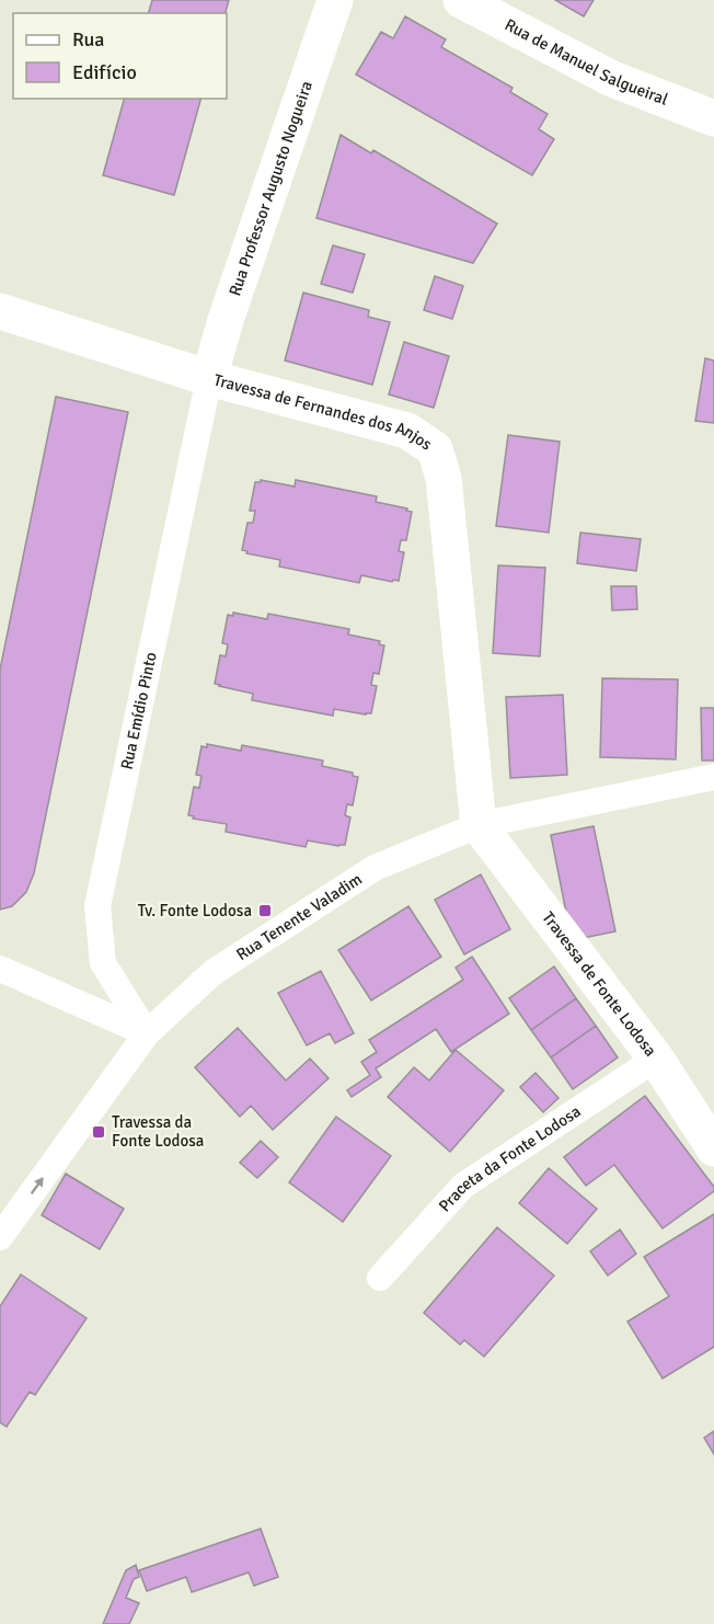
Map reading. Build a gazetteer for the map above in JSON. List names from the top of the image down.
{
  "streets": {
    "street": [
      "Rua de Manuel Salgueiral",
      "Rua Professor Augusto Nogueira",
      "Travessa de Fernandes dos Anjos",
      "Rua Emídio Pinto",
      "Rua Tenente Valadim",
      "Travessa de Fonte Lodosa",
      "Praceta da Fonte Lodosa"
    ]
  },
  "crossings": [
    ["Rua Professor Augusto Nogueira", "Travessa de Fernandes dos Anjos"],
    ["Rua Professor Augusto Nogueira", "Rua Emídio Pinto"],
    ["Travessa de Fernandes dos Anjos", "Rua Emídio Pinto"],
    ["Travessa de Fernandes dos Anjos", "Rua Tenente Valadim"],
    ["Travessa de Fernandes dos Anjos", "Travessa de Fonte Lodosa"],
    ["Rua Emídio Pinto", "Rua Tenente Valadim"],
    ["Rua Tenente Valadim", "Travessa de Fonte Lodosa"],
    ["Travessa de Fonte Lodosa", "Praceta da Fonte Lodosa"]
  ],
  "places": {
    "transit": ["Tv. Fonte Lodosa", "Travessa da Fonte Lodosa"]
  },
  "legend": ["Rua", "Edifício"]
}
